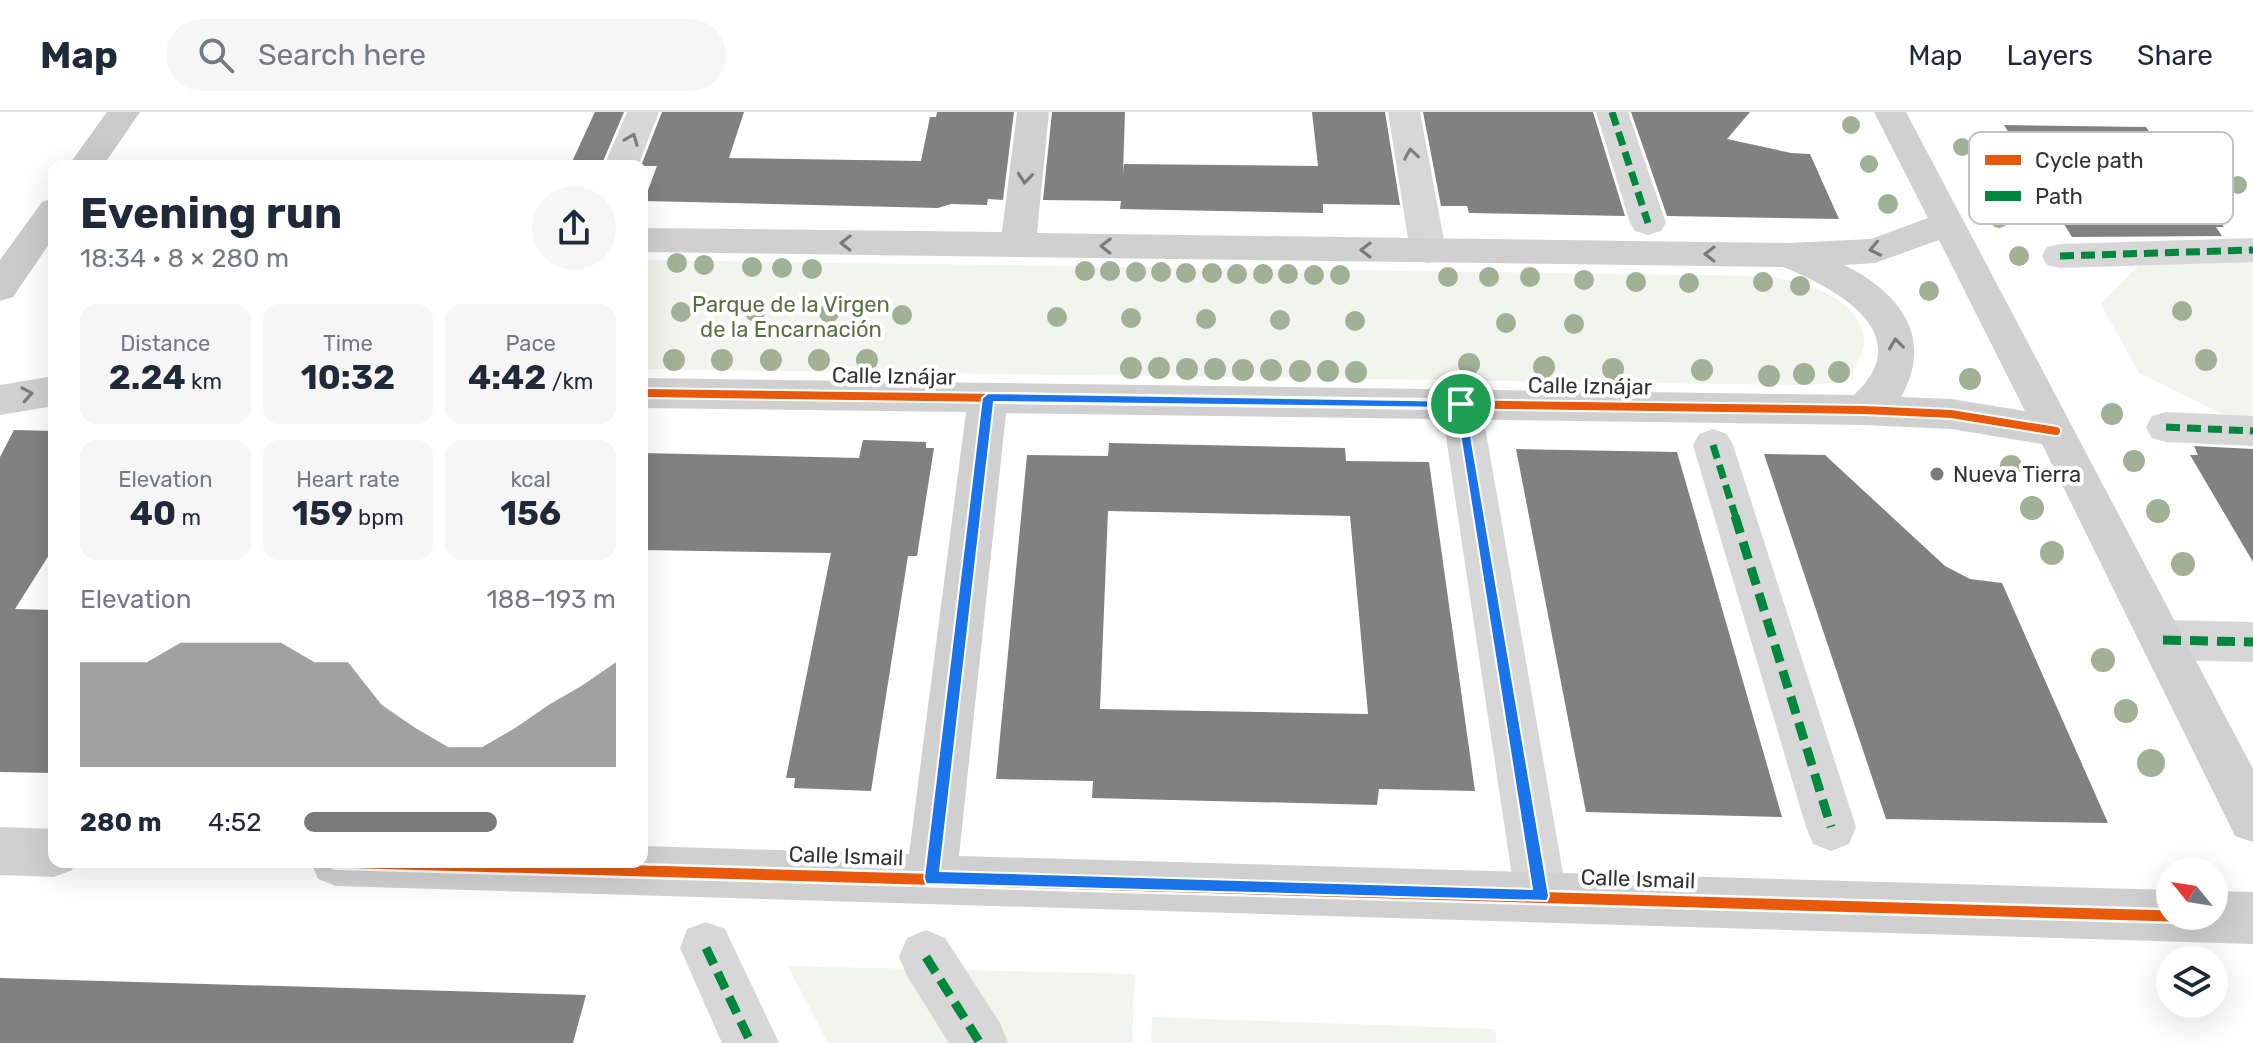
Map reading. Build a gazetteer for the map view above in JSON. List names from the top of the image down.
{
  "streets": {
    "street": ["Calle Iznájar", "Calle Ismail"]
  },
  "parks": ["Parque de la Virgen de la Encarnación"],
  "places": ["Nueva Tierra"],
  "legend": ["Cycle path", "Path"],
  "north": "top left",
  "page": {
    "header": "Map",
    "search": "Search here",
    "nav": ["Map", "Layers", "Share"],
    "heading": ["Evening run", "18:34 · 8 × 280 m"],
    "stats": [
      ["Distance", "2.24 km"],
      ["Time", "10:32"],
      ["Pace", "4:42 /km"],
      ["Elevation", "40 m"],
      ["Heart rate", "159 bpm"],
      ["kcal", "156"]
    ],
    "chart": ["Elevation", "188–193 m"],
    "list": [
      {
        "name": "280 m",
        "note": "4:52"
      }
    ]
  }
}
